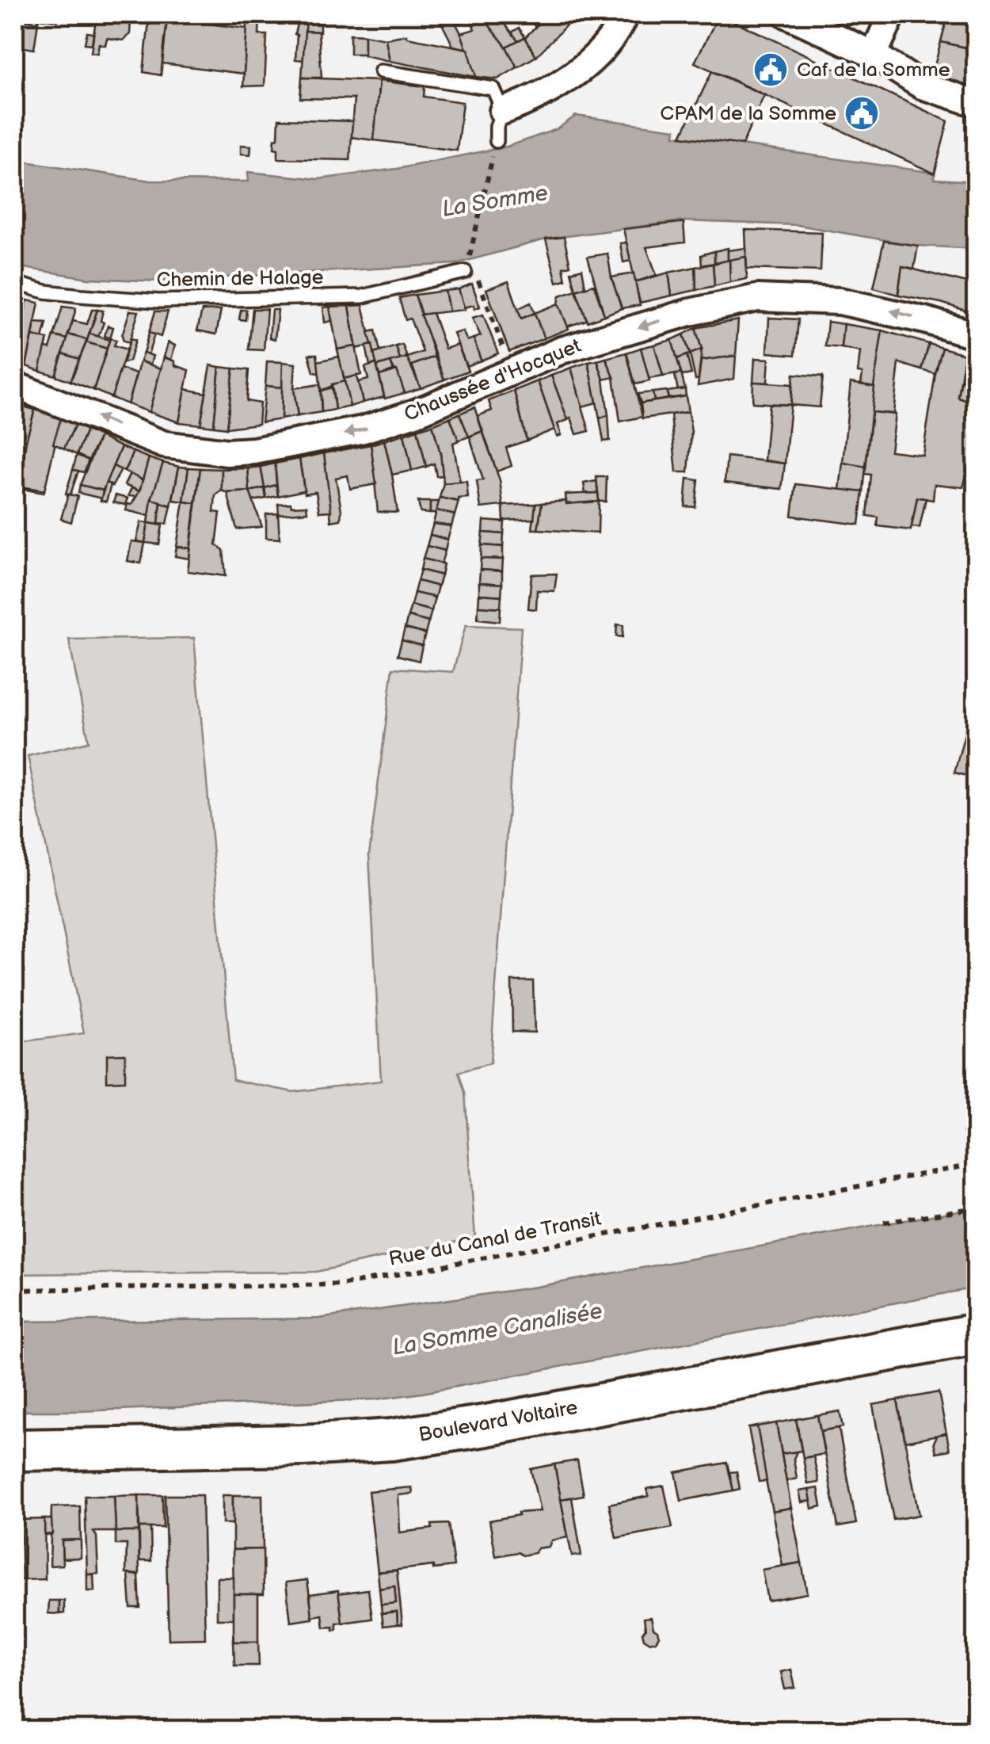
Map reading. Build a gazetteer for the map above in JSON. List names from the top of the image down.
{
  "streets": {
    "main road": ["Boulevard Voltaire"],
    "street": ["Chaussée d'Hocquet"],
    "lane": ["Chemin de Halage"],
    "path": ["Rue du Canal de Transit"]
  },
  "one_way": ["Chaussée d'Hocquet"],
  "water": ["La Somme", "La Somme Canalisée"],
  "places": {
    "public building": ["Caf de la Somme", "CPAM de la Somme"]
  }
}
